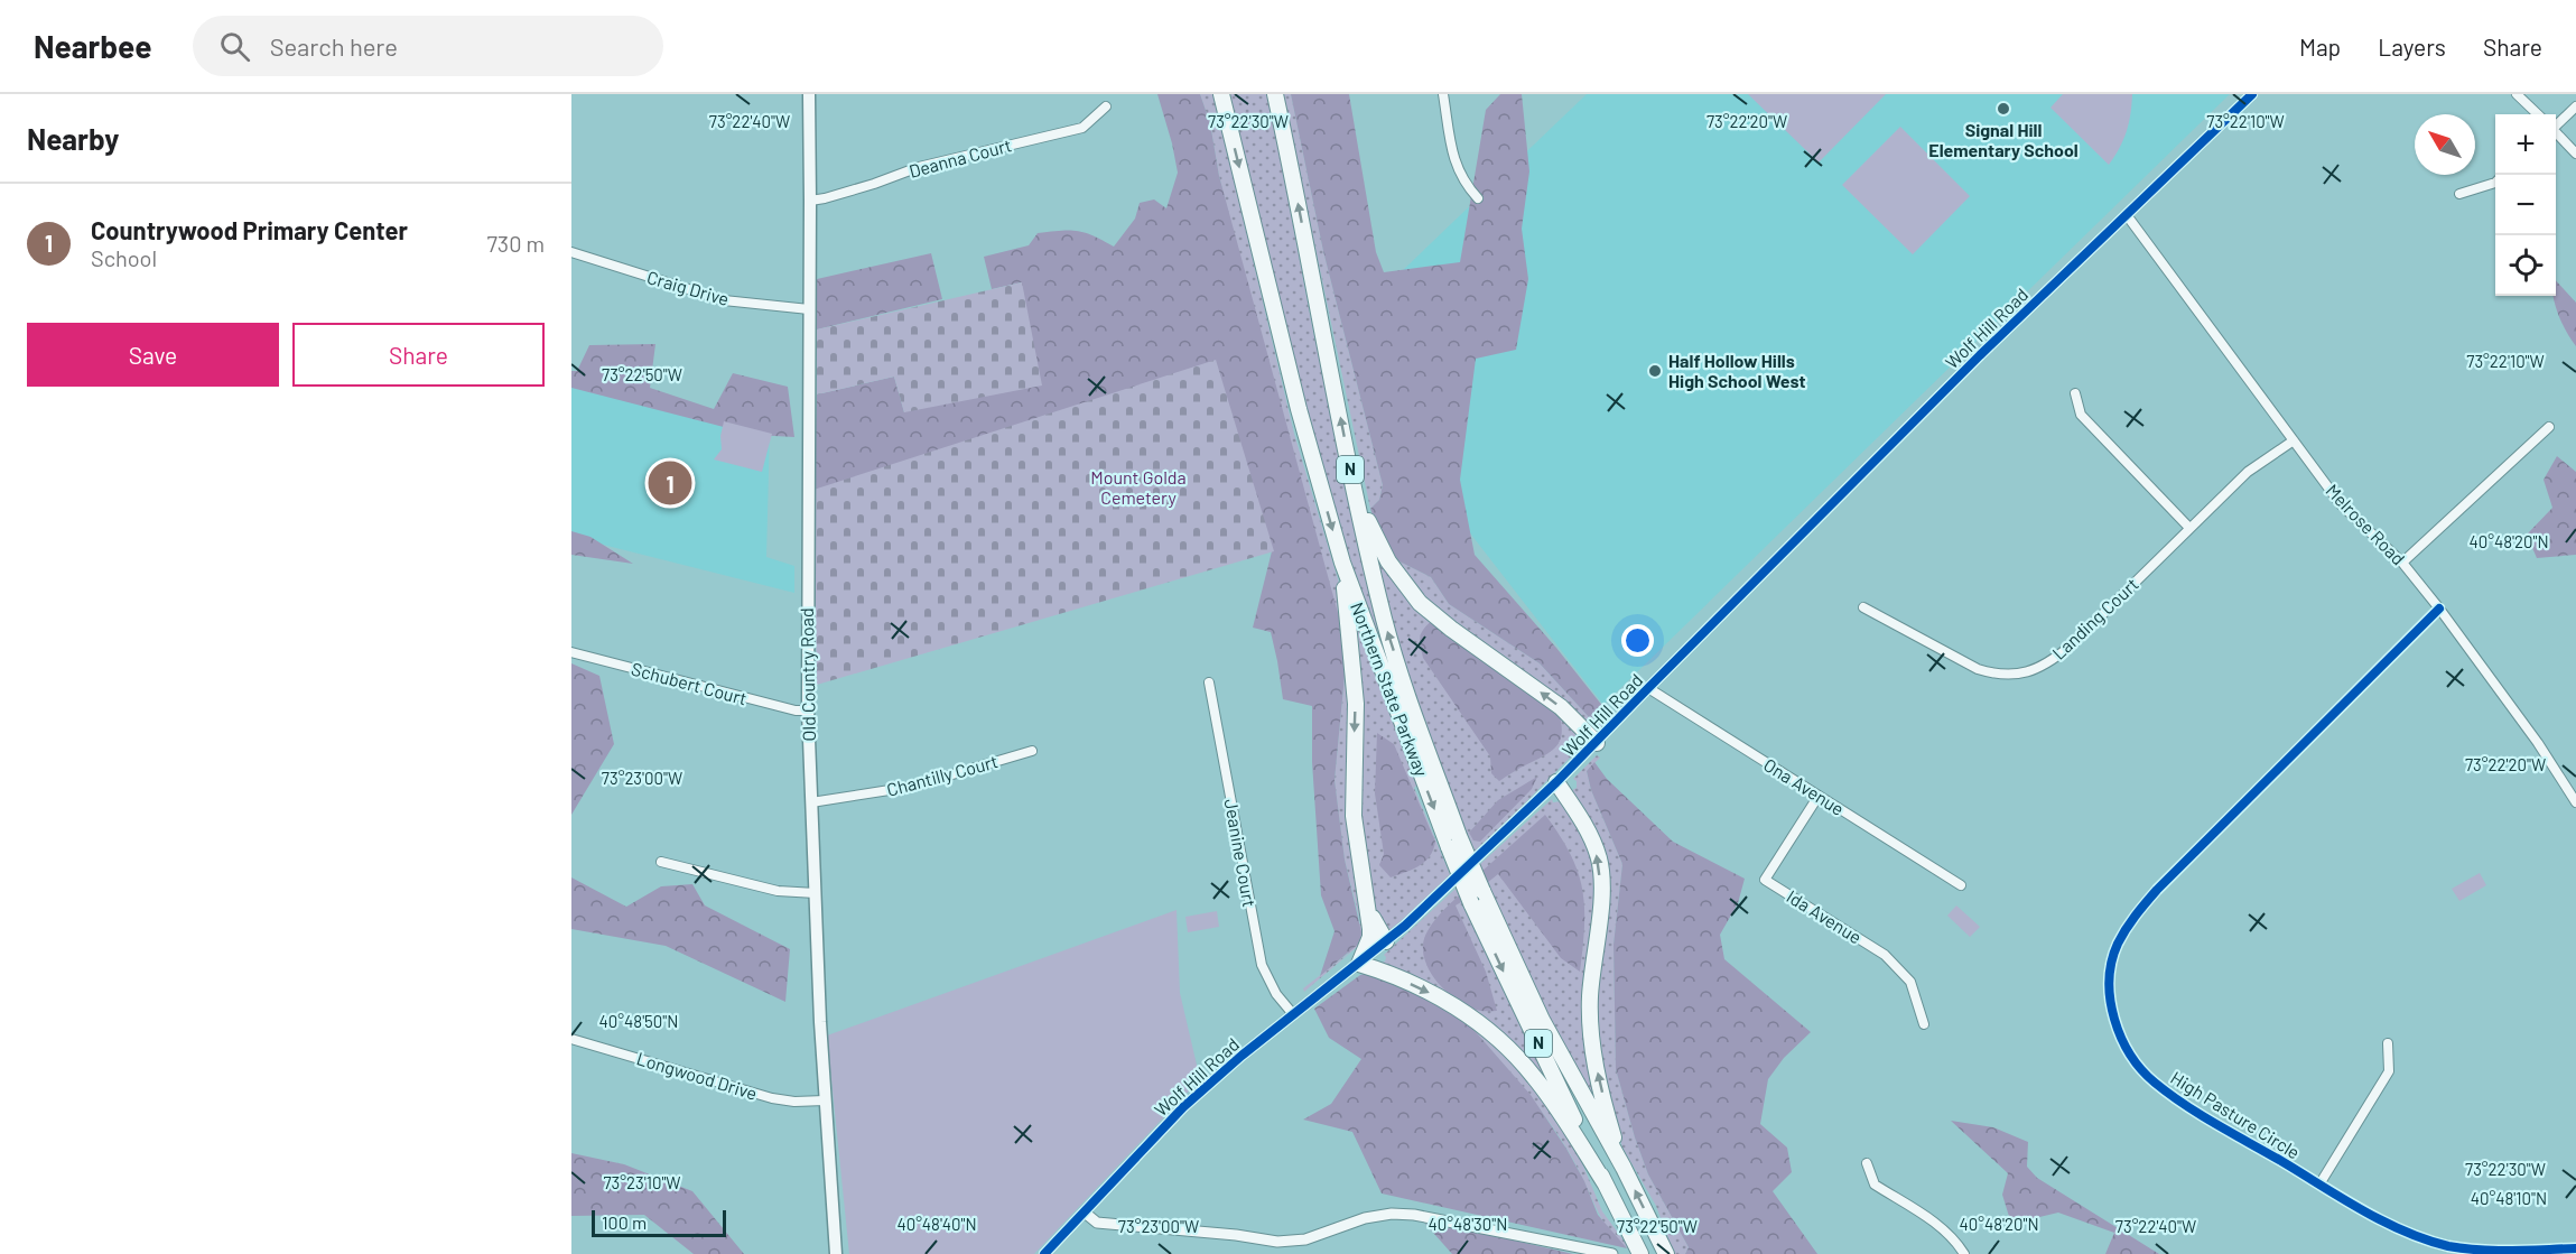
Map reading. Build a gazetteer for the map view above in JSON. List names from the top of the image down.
{
  "streets": {
    "highway": ["N", "Northern State Parkway"],
    "main road": ["Old Country Road"],
    "street": [
      "Deanna Court",
      "Craig Drive",
      "Wolf Hill Road",
      "Melrose Road",
      "Landing Court",
      "Schubert Court",
      "Chantilly Court",
      "Ona Avenue",
      "Jeanine Court",
      "Ida Avenue",
      "Longwood Drive",
      "High Pasture Circle"
    ]
  },
  "crossings": [
    ["Deanna Court", "Old Country Road"],
    ["Craig Drive", "Old Country Road"],
    ["Wolf Hill Road", "Melrose Road"],
    ["Wolf Hill Road", "Ona Avenue"],
    ["Wolf Hill Road", "Jeanine Court"],
    ["Melrose Road", "Landing Court"],
    ["Melrose Road", "High Pasture Circle"],
    ["Old Country Road", "Schubert Court"],
    ["Old Country Road", "Chantilly Court"],
    ["Old Country Road", "Longwood Drive"],
    ["Ona Avenue", "Ida Avenue"]
  ],
  "parks": ["Mount Golda Cemetery"],
  "places": ["Signal Hill Elementary School", "Half Hollow Hills High School West"],
  "scale_bar": "100 m",
  "north": "top left",
  "page": {
    "header": "Nearbee",
    "search": "Search here",
    "nav": ["Map", "Layers", "Share"],
    "heading": "Nearby",
    "map_buttons": ["+", "−"],
    "list": [
      {
        "mark": "1",
        "name": "Countrywood Primary Center",
        "note": "School",
        "value": "730 m"
      }
    ],
    "buttons": ["Save", "Share"],
    "pins": "1",
    "scale": "100 m"
  },
  "coordinates": [
    "73°22'40\"W",
    "73°22'30\"W",
    "73°22'20\"W",
    "73°22'10\"W",
    "73°22'50\"W",
    "40°48'20\"N",
    "73°23'00\"W",
    "40°48'50\"N",
    "73°23'10\"W",
    "40°48'10\"N",
    "40°48'40\"N",
    "40°48'30\"N"
  ]
}
